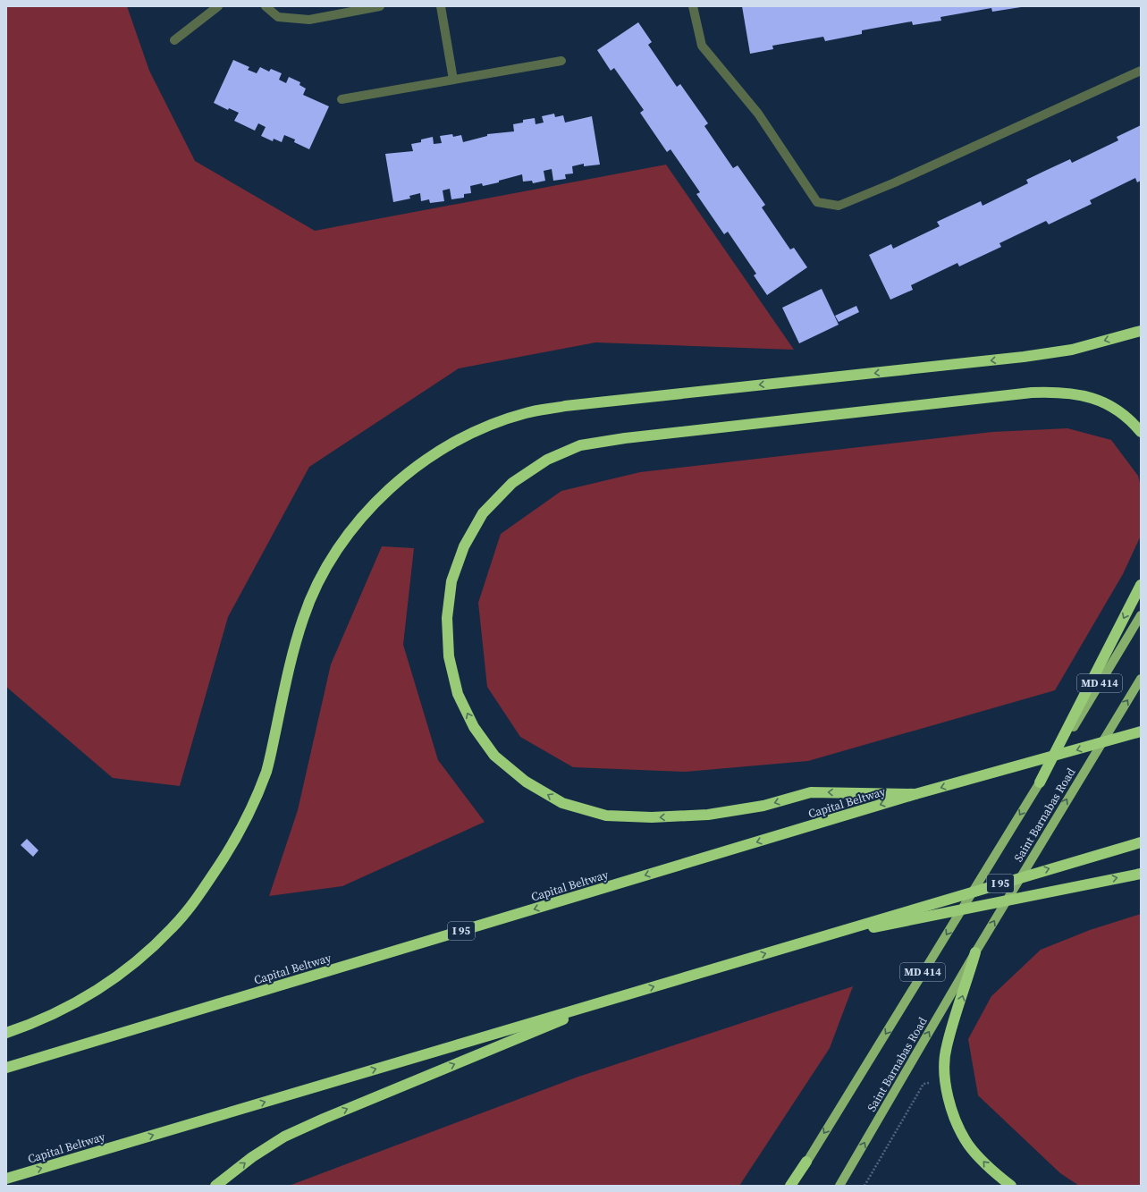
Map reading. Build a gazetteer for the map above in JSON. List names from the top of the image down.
{
  "streets": {
    "highway": ["Capital Beltway", "I 95"],
    "main road": ["MD 414", "Saint Barnabas Road"]
  }
}
